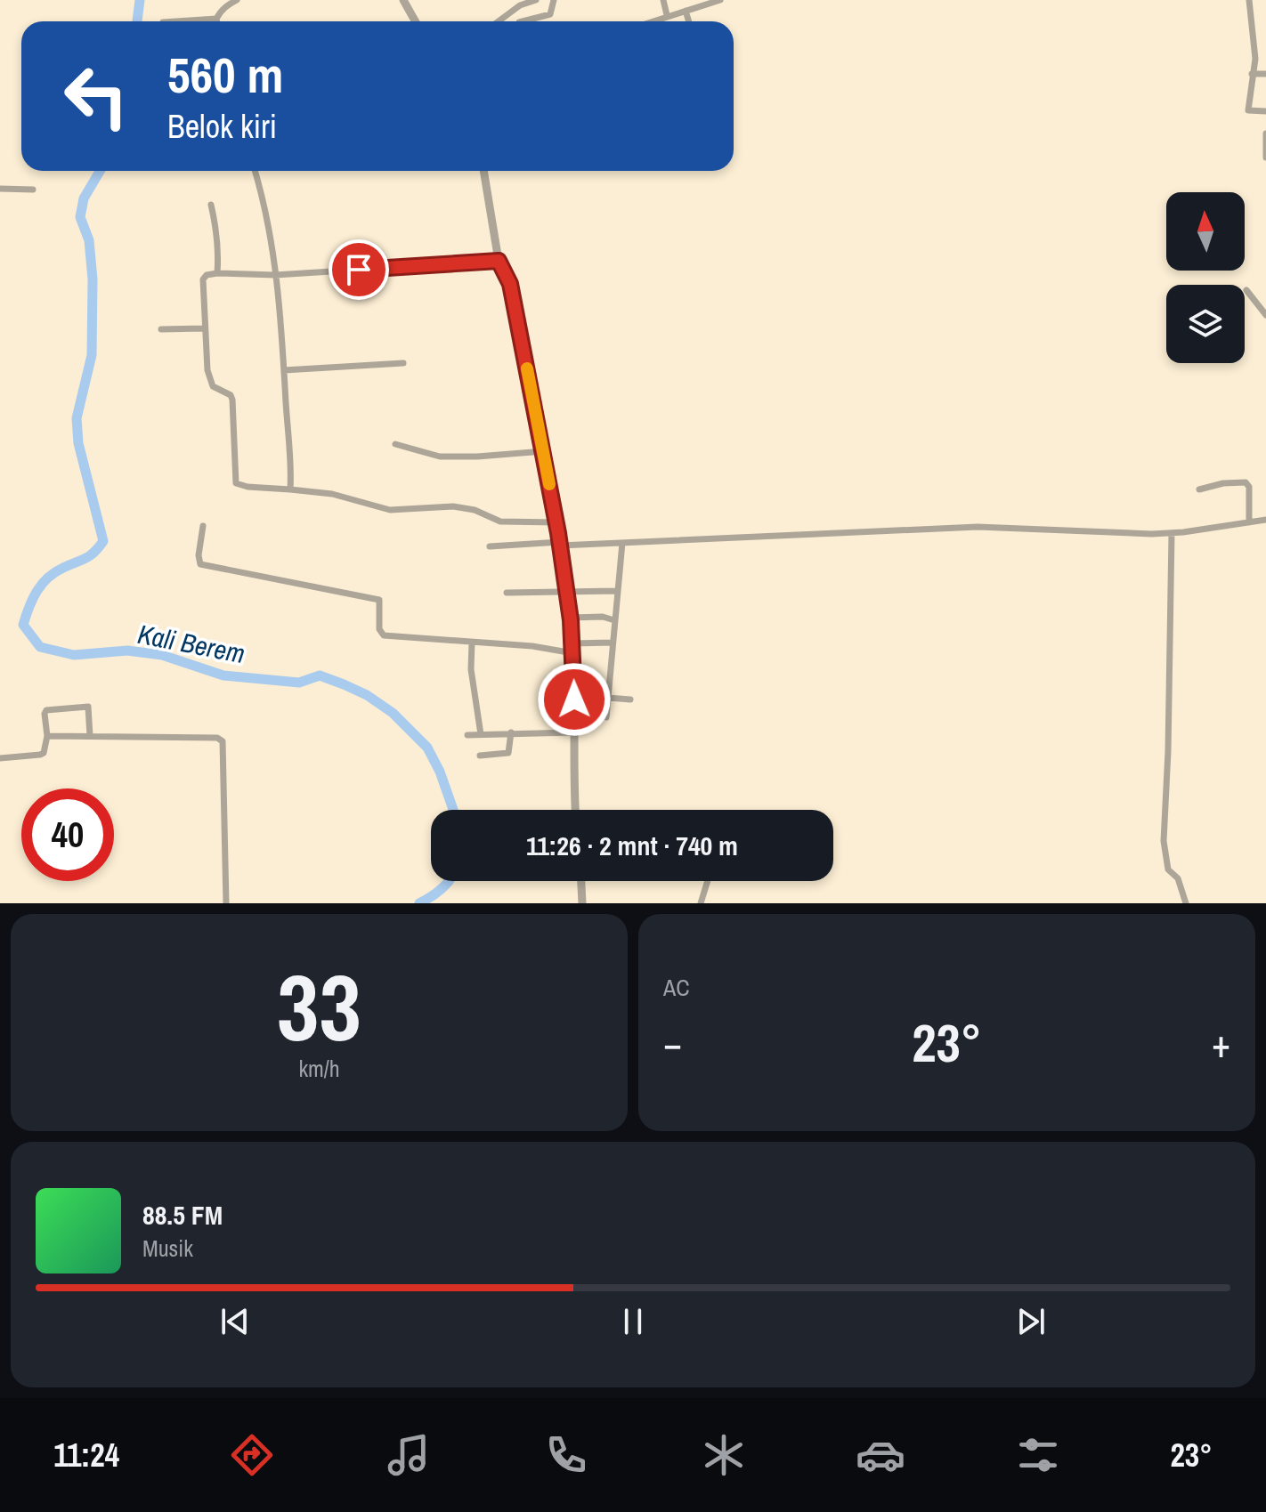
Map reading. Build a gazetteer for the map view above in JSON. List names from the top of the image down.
{
  "water": ["Kali Berem"],
  "north": "top",
  "page": {
    "turn": ["560 m", "Belok kiri"],
    "limit": "40",
    "trip": "11:26 · 2 mnt · 740 m",
    "tile": [
      ["33", "km/h"],
      "AC"
    ],
    "heat": ["−", "23°", "+"],
    "song": ["88.5 FM", "Musik"],
    "tabs": ["11:24", "23°"]
  }
}
